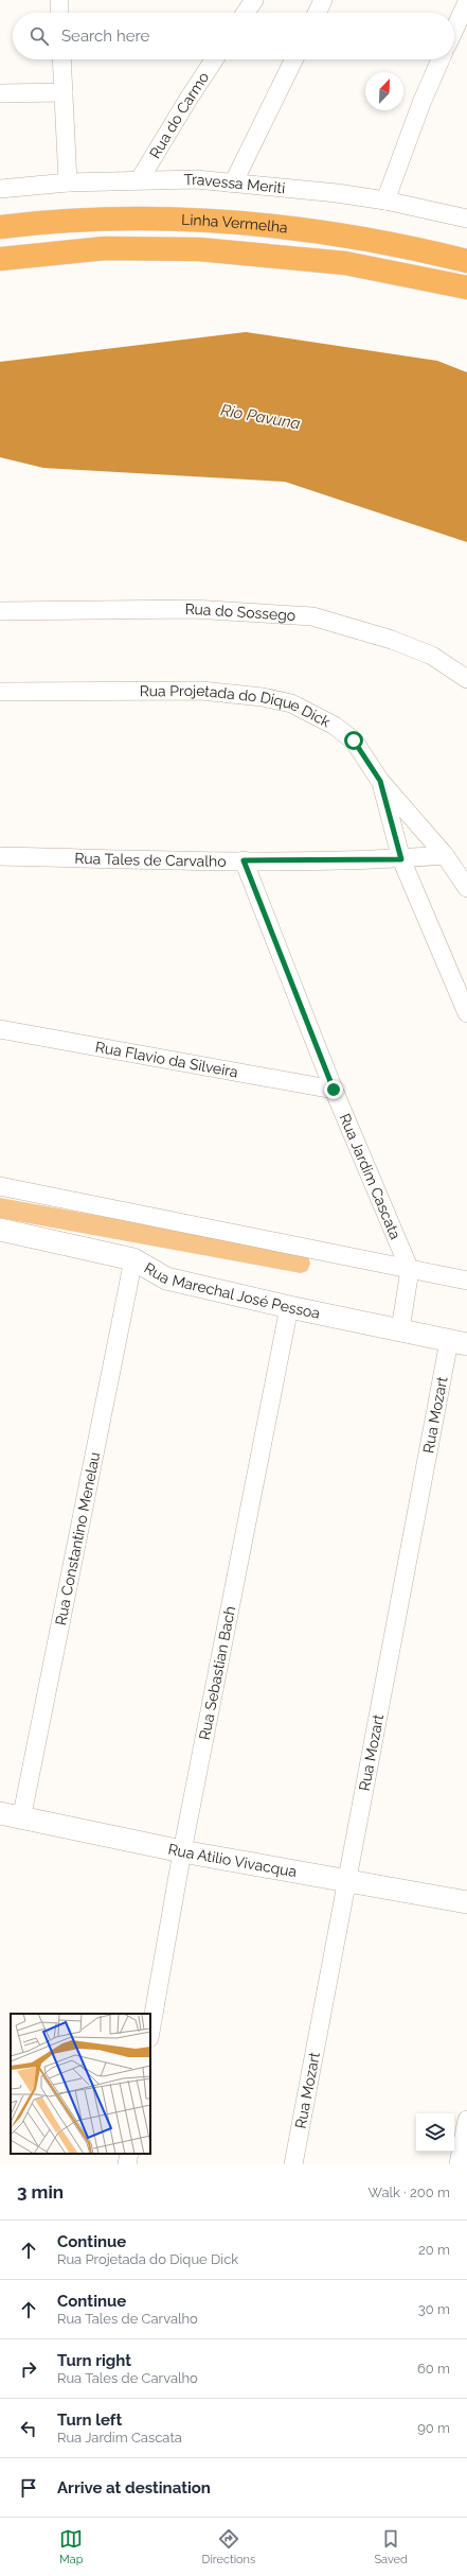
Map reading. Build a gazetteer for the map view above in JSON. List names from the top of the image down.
{
  "streets": {
    "highway": ["Linha Vermelha"],
    "street": [
      "Rua do Carmo",
      "Travessa Meriti",
      "Rua do Sossego",
      "Rua Projetada do Dique Dick",
      "Rua Tales de Carvalho",
      "Rua Flavio da Silveira",
      "Rua Jardim Cascata",
      "Rua Marechal José Pessoa",
      "Rua Mozart",
      "Rua Constantino Menelau",
      "Rua Sebastian Bach",
      "Rua Atilio Vivacqua"
    ]
  },
  "crossings": [
    ["Rua do Carmo", "Travessa Meriti"],
    ["Rua Projetada do Dique Dick", "Rua Tales de Carvalho"],
    ["Rua Tales de Carvalho", "Rua Jardim Cascata"],
    ["Rua Flavio da Silveira", "Rua Jardim Cascata"],
    ["Rua Marechal José Pessoa", "Rua Mozart"],
    ["Rua Marechal José Pessoa", "Rua Constantino Menelau"],
    ["Rua Marechal José Pessoa", "Rua Sebastian Bach"],
    ["Rua Mozart", "Rua Atilio Vivacqua"],
    ["Rua Constantino Menelau", "Rua Atilio Vivacqua"],
    ["Rua Sebastian Bach", "Rua Atilio Vivacqua"]
  ],
  "water": ["Rio Pavuna"],
  "north": "top right",
  "page": {
    "search": "Search here",
    "heading": ["3 min", "Walk · 200 m"],
    "list": [
      ["Continue", "Rua Projetada do Dique Dick", "20 m"],
      ["Continue", "Rua Tales de Carvalho", "30 m"],
      ["Turn right", "Rua Tales de Carvalho", "60 m"],
      ["Turn left", "Rua Jardim Cascata", "90 m"],
      "Arrive at destination"
    ],
    "nav": ["Map", "Directions", "Saved"]
  }
}
